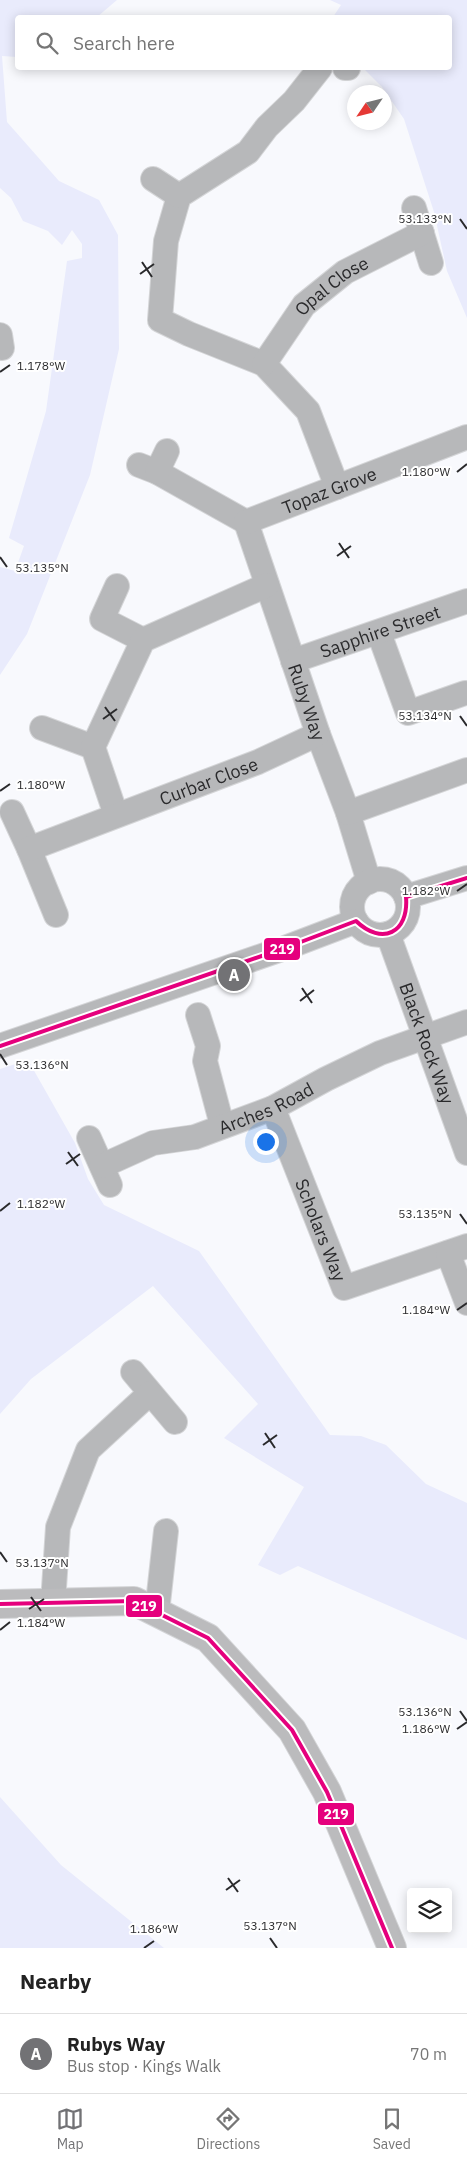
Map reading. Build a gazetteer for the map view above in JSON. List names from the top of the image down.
{
  "streets": {
    "street": [
      "Opal Close",
      "Topaz Grove",
      "Sapphire Street",
      "Ruby Way",
      "Curbar Close",
      "Black Rock Way",
      "Arches Road",
      "Scholars Way"
    ]
  },
  "crossings": [
    ["Topaz Grove", "Ruby Way"],
    ["Sapphire Street", "Ruby Way"],
    ["Ruby Way", "Curbar Close"],
    ["Ruby Way", "Black Rock Way"],
    ["Black Rock Way", "Arches Road"],
    ["Arches Road", "Scholars Way"]
  ],
  "lines": ["transit line 219"],
  "north": "bottom left",
  "page": {
    "search": "Search here",
    "pins": "A",
    "heading": "Nearby",
    "list": [
      {
        "mark": "A",
        "name": "Rubys Way",
        "note": "Bus stop · Kings Walk",
        "value": "70 m"
      }
    ],
    "nav": ["Map", "Directions", "Saved"]
  },
  "coordinates": [
    "53.133°N",
    "1.178°W",
    "1.180°W",
    "53.135°N",
    "53.134°N",
    "1.182°W",
    "53.136°N",
    "1.184°W",
    "53.137°N",
    "1.186°W"
  ]
}
